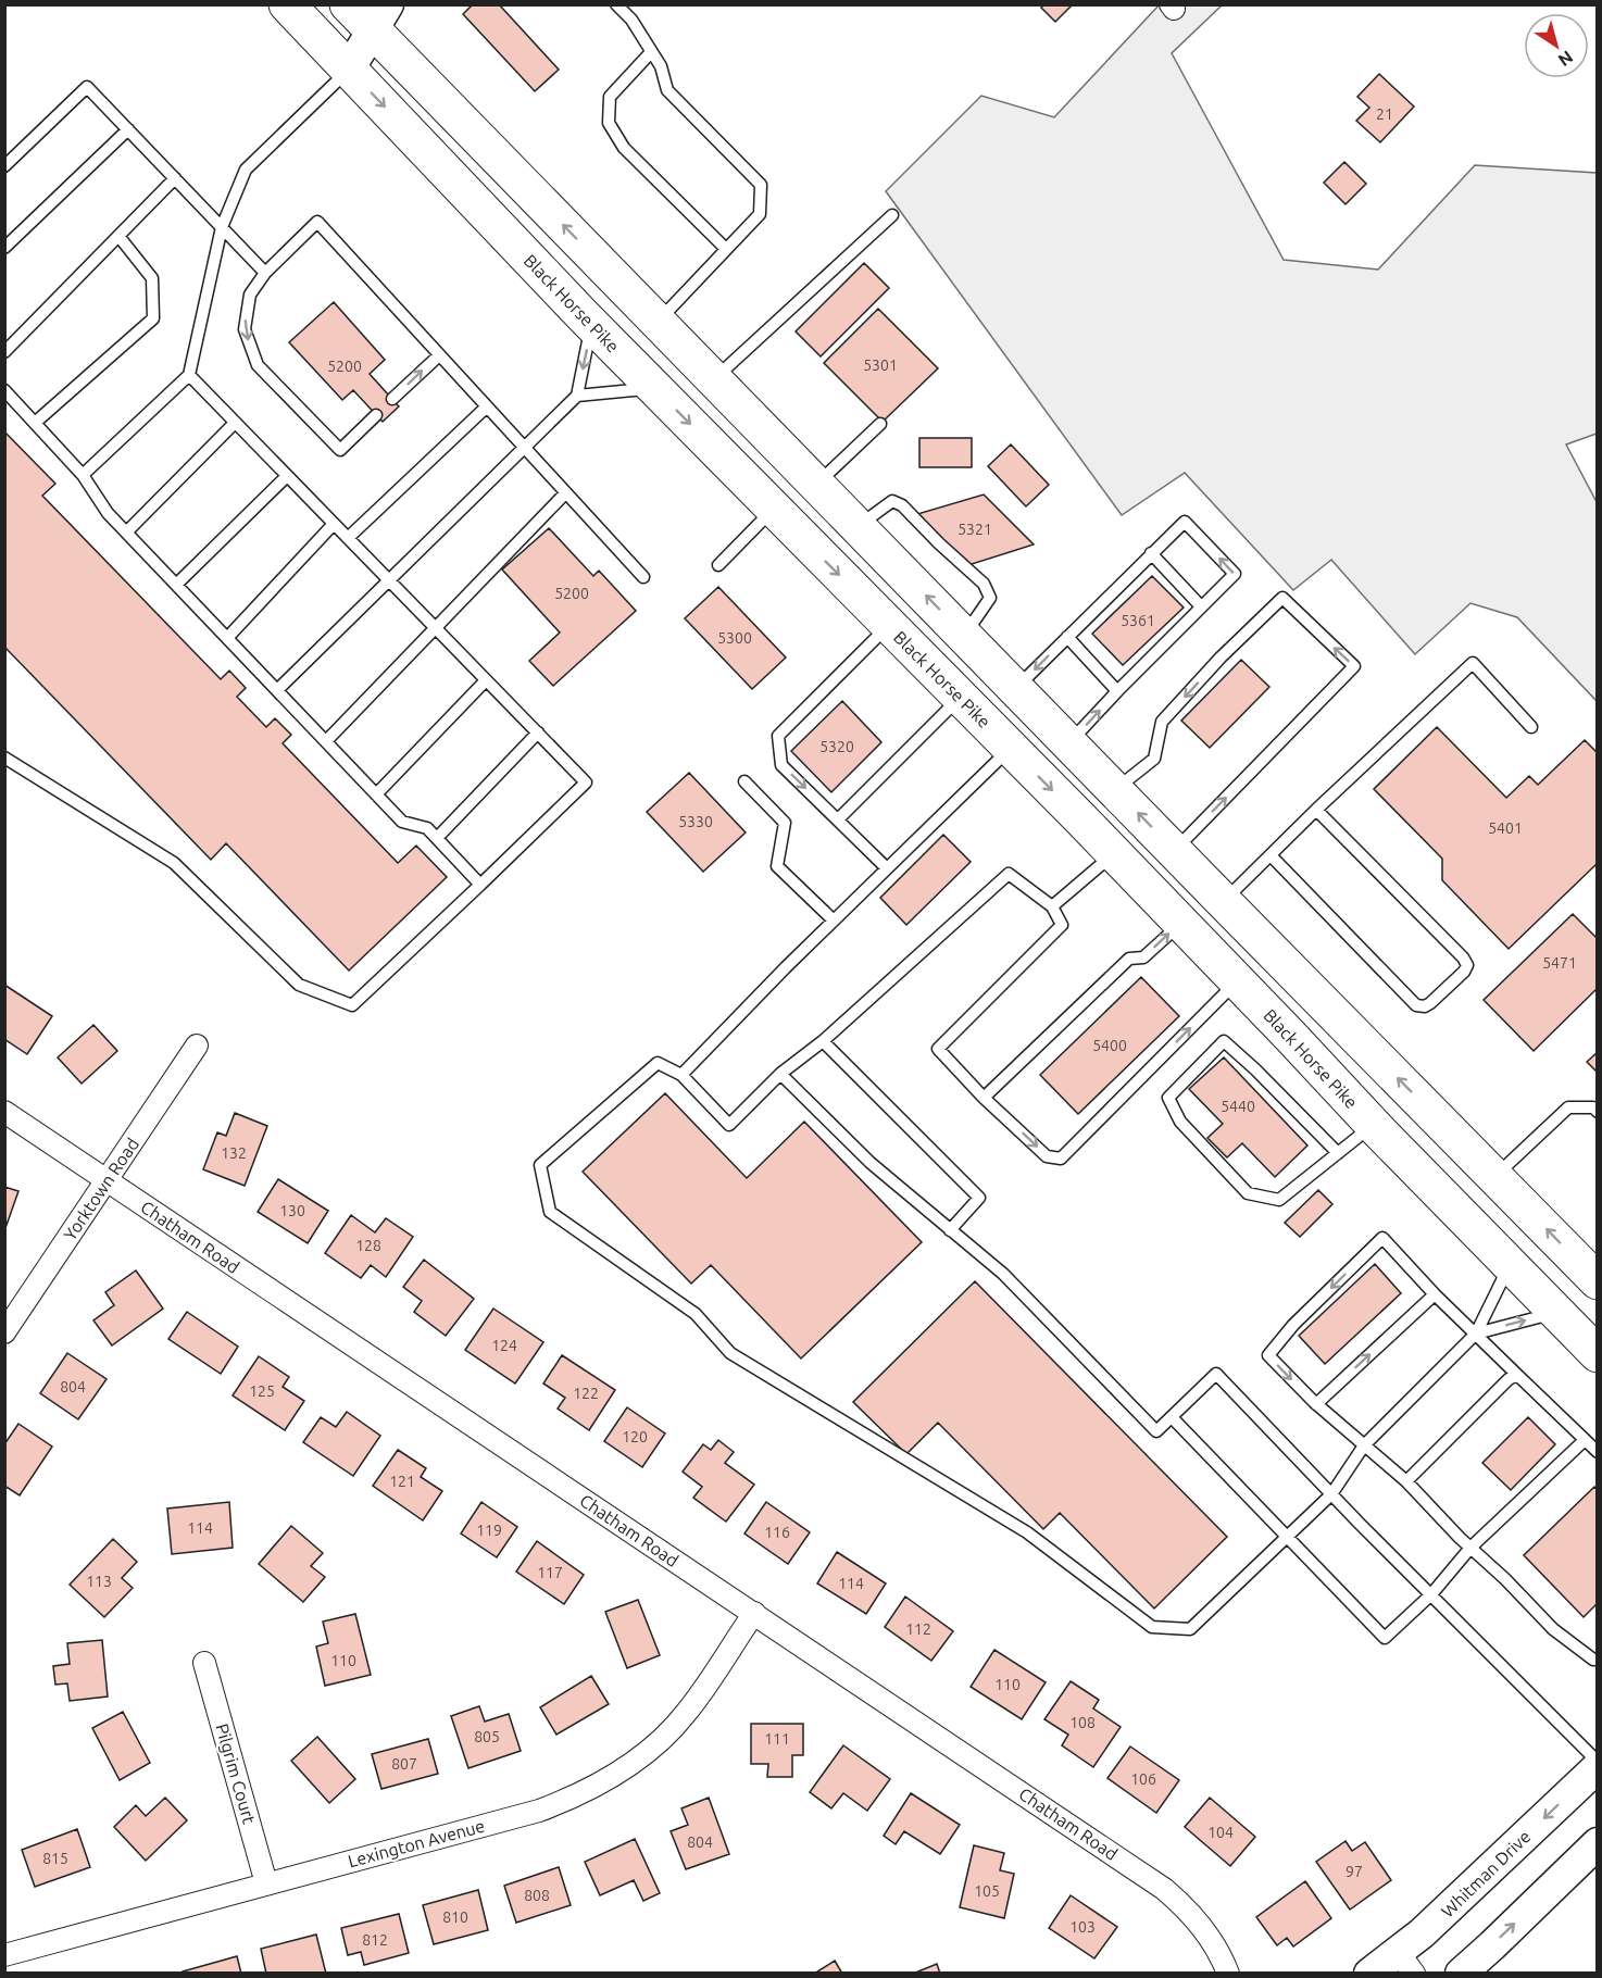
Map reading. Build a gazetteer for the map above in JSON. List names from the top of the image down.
{
  "streets": {
    "highway": ["Black Horse Pike"],
    "street": [
      "Yorktown Road",
      "Chatham Road",
      "Pilgrim Court",
      "Lexington Avenue",
      "Whitman Drive"
    ]
  },
  "crossings": [
    ["Yorktown Road", "Chatham Road"],
    ["Chatham Road", "Lexington Avenue"],
    ["Pilgrim Court", "Lexington Avenue"]
  ],
  "house_numbers": [
    "21",
    "5301",
    "5200",
    "5321",
    "5200",
    "5361",
    "5300",
    "5320",
    "5330",
    "5401",
    "5471",
    "5400",
    "5440",
    "132",
    "130",
    "128",
    "124",
    "804",
    "125",
    "122",
    "120",
    "121",
    "114",
    "119",
    "116",
    "117",
    "113",
    "114",
    "112",
    "110",
    "110",
    "108",
    "805",
    "111",
    "807",
    "106",
    "104",
    "804",
    "815",
    "97",
    "105",
    "808",
    "810",
    "103",
    "812"
  ],
  "north": "bottom right"
}
